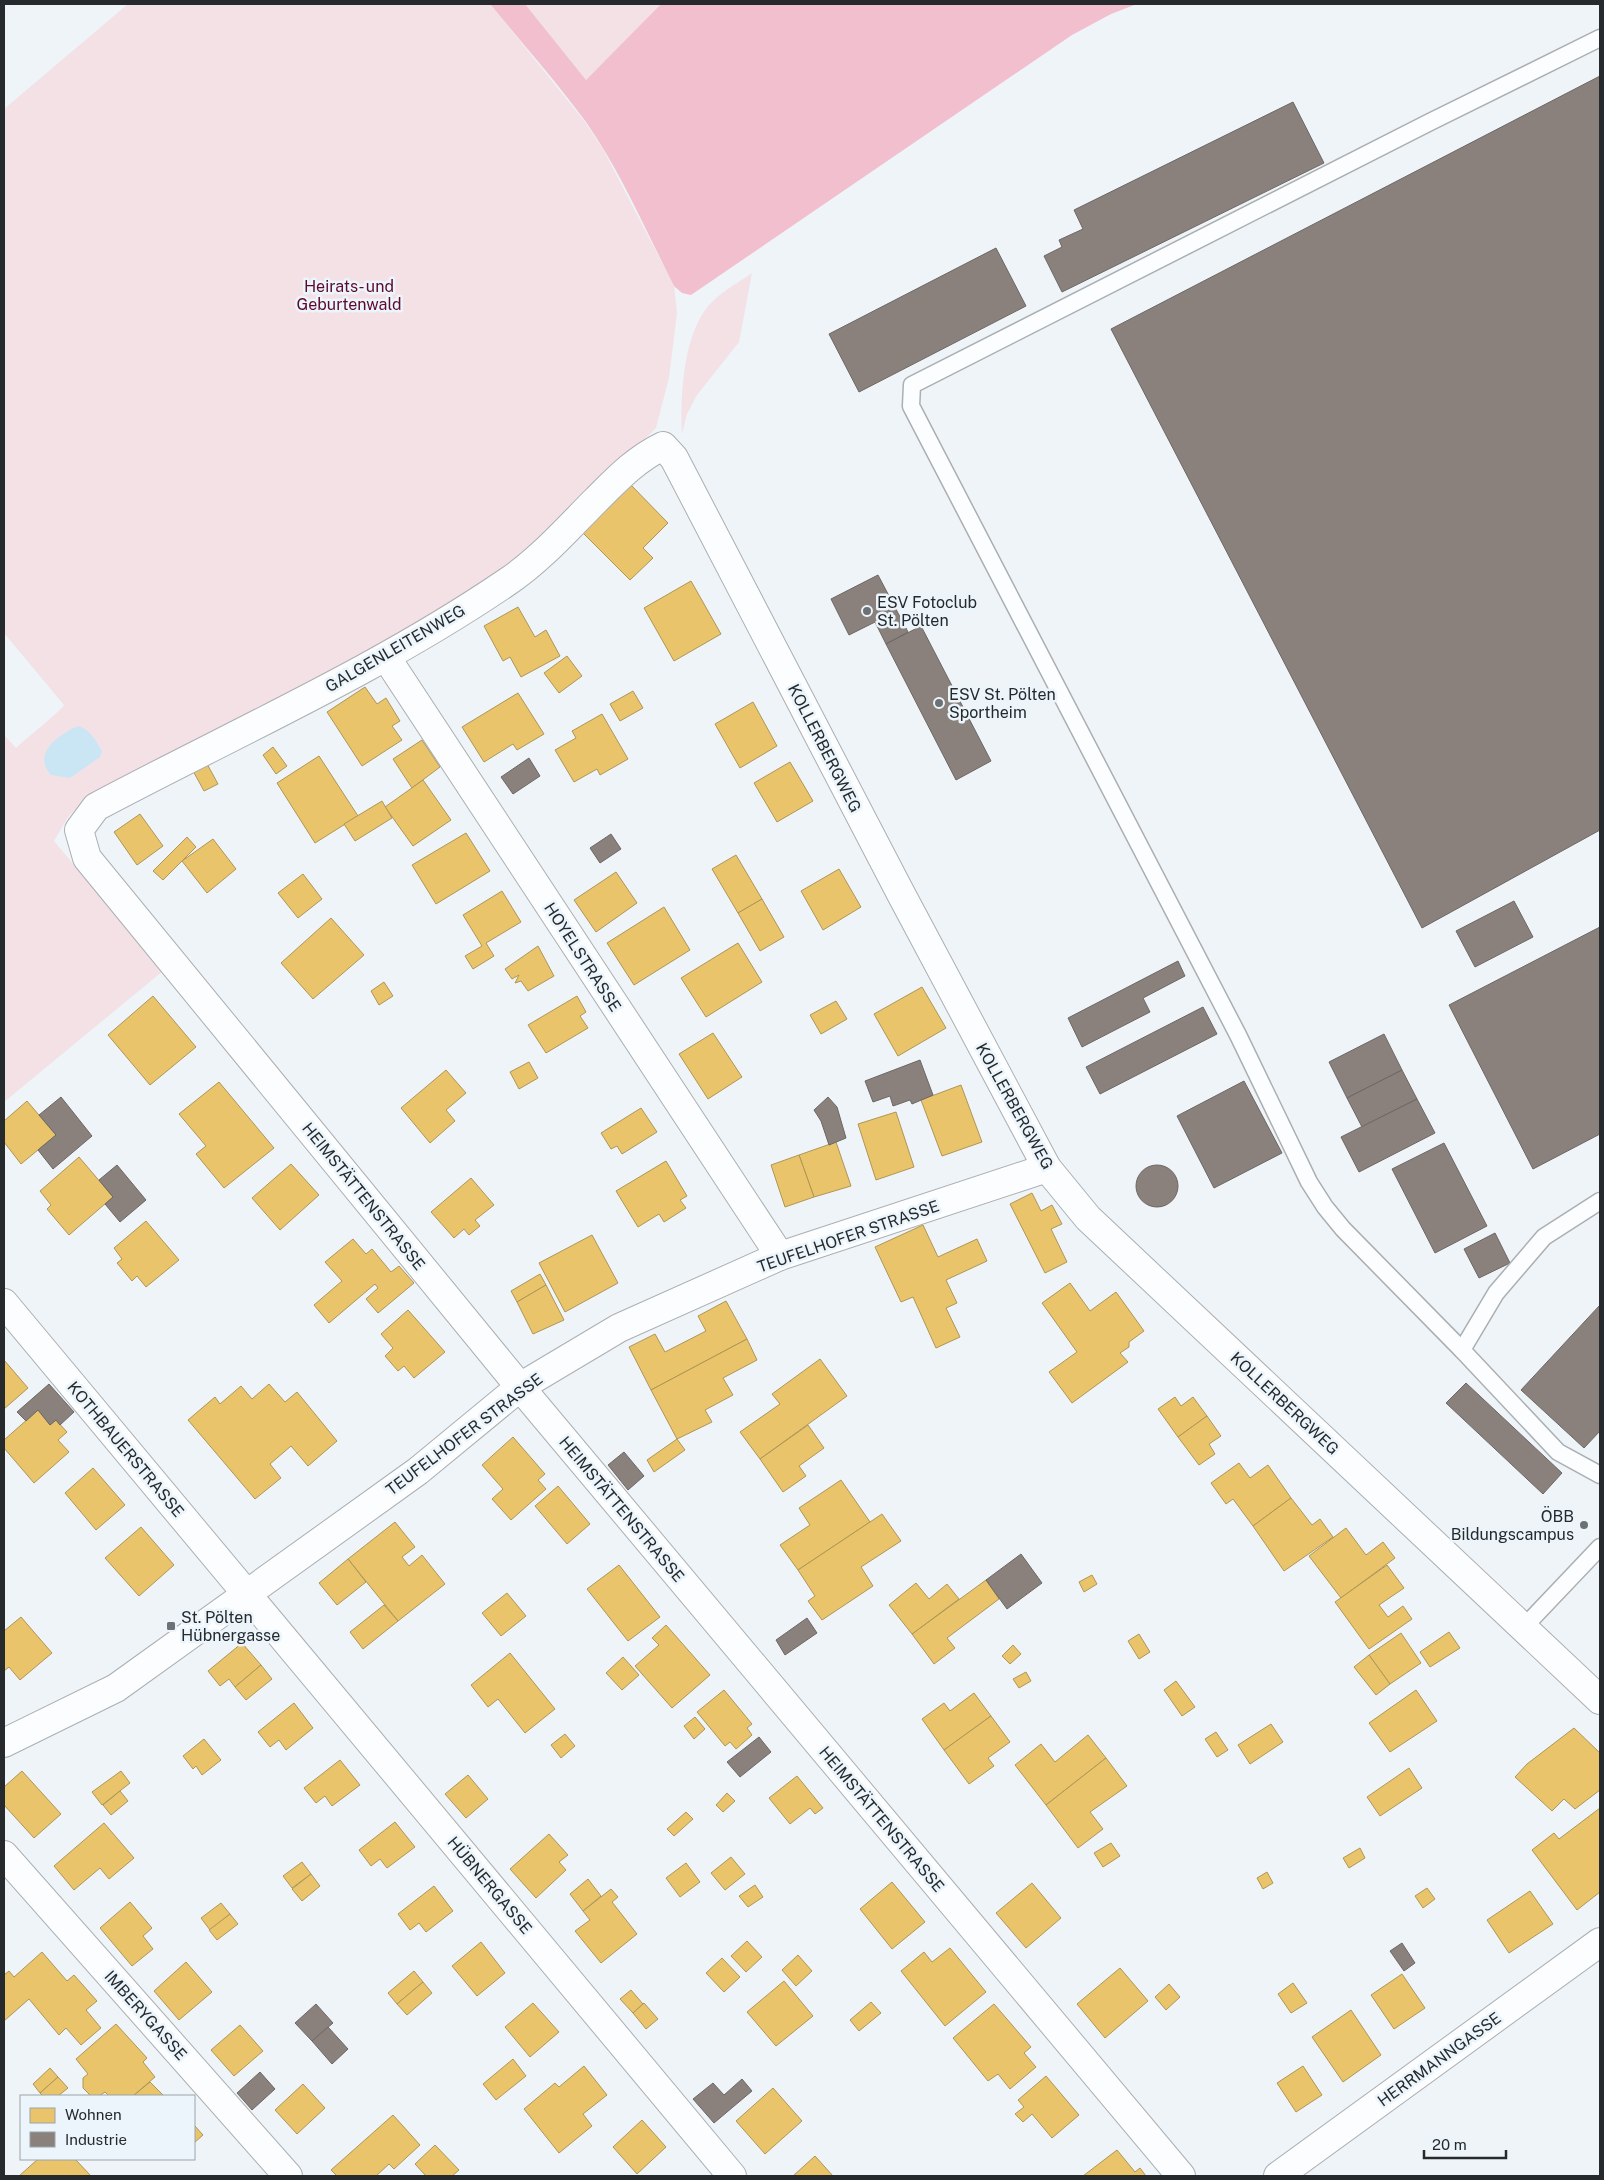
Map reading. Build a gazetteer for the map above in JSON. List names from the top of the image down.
{
  "streets": {
    "street": [
      "GALGENLEITENWEG",
      "KOLLERBERGWEG",
      "HOYELSTRASSE",
      "HEIMSTÄTTENSTRASSE",
      "TEUFELHOFER STRASSE",
      "KOTHBAUERSTRASSE",
      "HÜBNERGASSE",
      "IMBERYGASSE",
      "HERRMANNGASSE"
    ]
  },
  "crossings": [
    ["GALGENLEITENWEG", "KOLLERBERGWEG"],
    ["GALGENLEITENWEG", "HOYELSTRASSE"],
    ["GALGENLEITENWEG", "HEIMSTÄTTENSTRASSE"],
    ["KOLLERBERGWEG", "TEUFELHOFER STRASSE"],
    ["HOYELSTRASSE", "TEUFELHOFER STRASSE"],
    ["HEIMSTÄTTENSTRASSE", "TEUFELHOFER STRASSE"],
    ["TEUFELHOFER STRASSE", "KOTHBAUERSTRASSE"],
    ["TEUFELHOFER STRASSE", "HÜBNERGASSE"],
    ["KOTHBAUERSTRASSE", "HÜBNERGASSE"]
  ],
  "parks": ["Heirats- und Geburtenwald"],
  "places": {
    "other": ["ESV Fotoclub St. Pölten", "ESV St. Pölten Sportheim", "ÖBB Bildungscampus"],
    "transit": ["St. Pölten Hübnergasse"]
  },
  "legend": ["Wohnen", "Industrie"],
  "scale_bar": "20 m"
}
